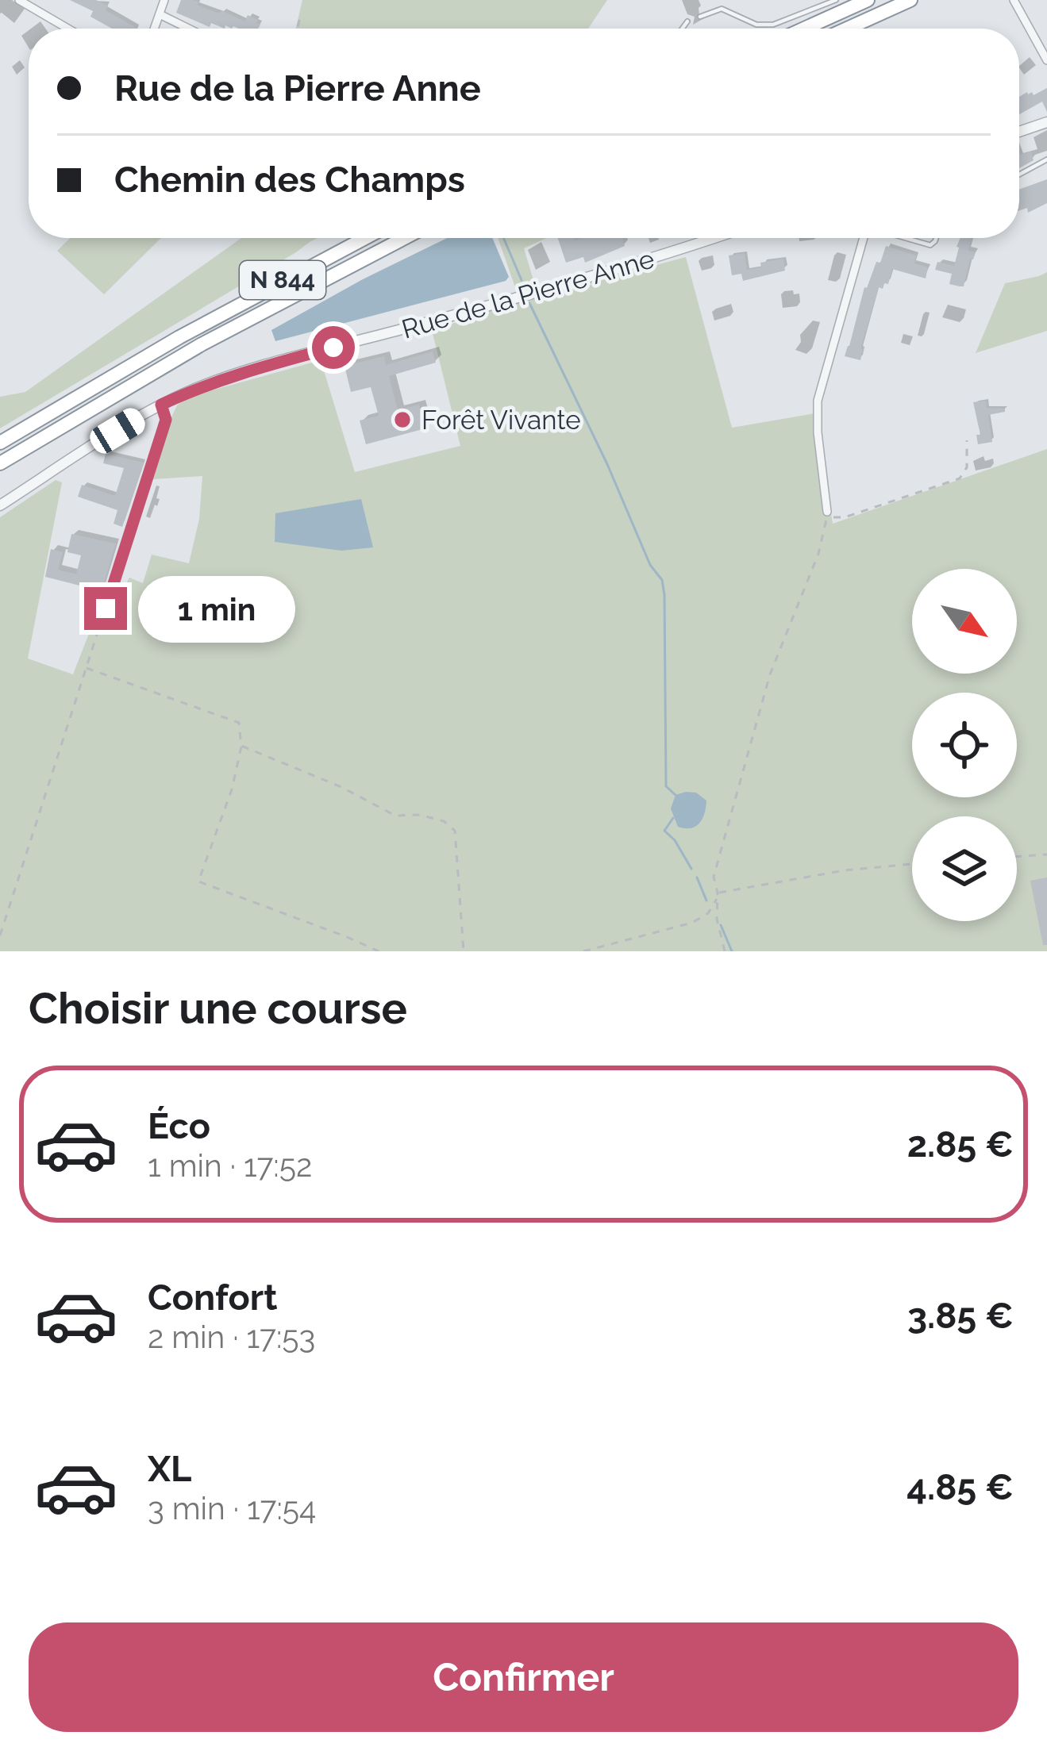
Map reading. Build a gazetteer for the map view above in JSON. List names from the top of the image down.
{
  "streets": {
    "highway": ["N 844"],
    "street": ["Rue de la Pierre Anne"]
  },
  "places": ["Forêt Vivante"],
  "north": "bottom right",
  "page": {
    "banner": ["Rue de la Pierre Anne", "Chemin des Champs"],
    "bubble": "1 min",
    "heading": "Choisir une course",
    "list": [
      {
        "name": "Éco",
        "note": "1 min · 17:52",
        "value": "2.85 €"
      },
      {
        "name": "Confort",
        "note": "2 min · 17:53",
        "value": "3.85 €"
      },
      {
        "name": "XL",
        "note": "3 min · 17:54",
        "value": "4.85 €"
      }
    ],
    "buttons": "Confirmer"
  }
}
